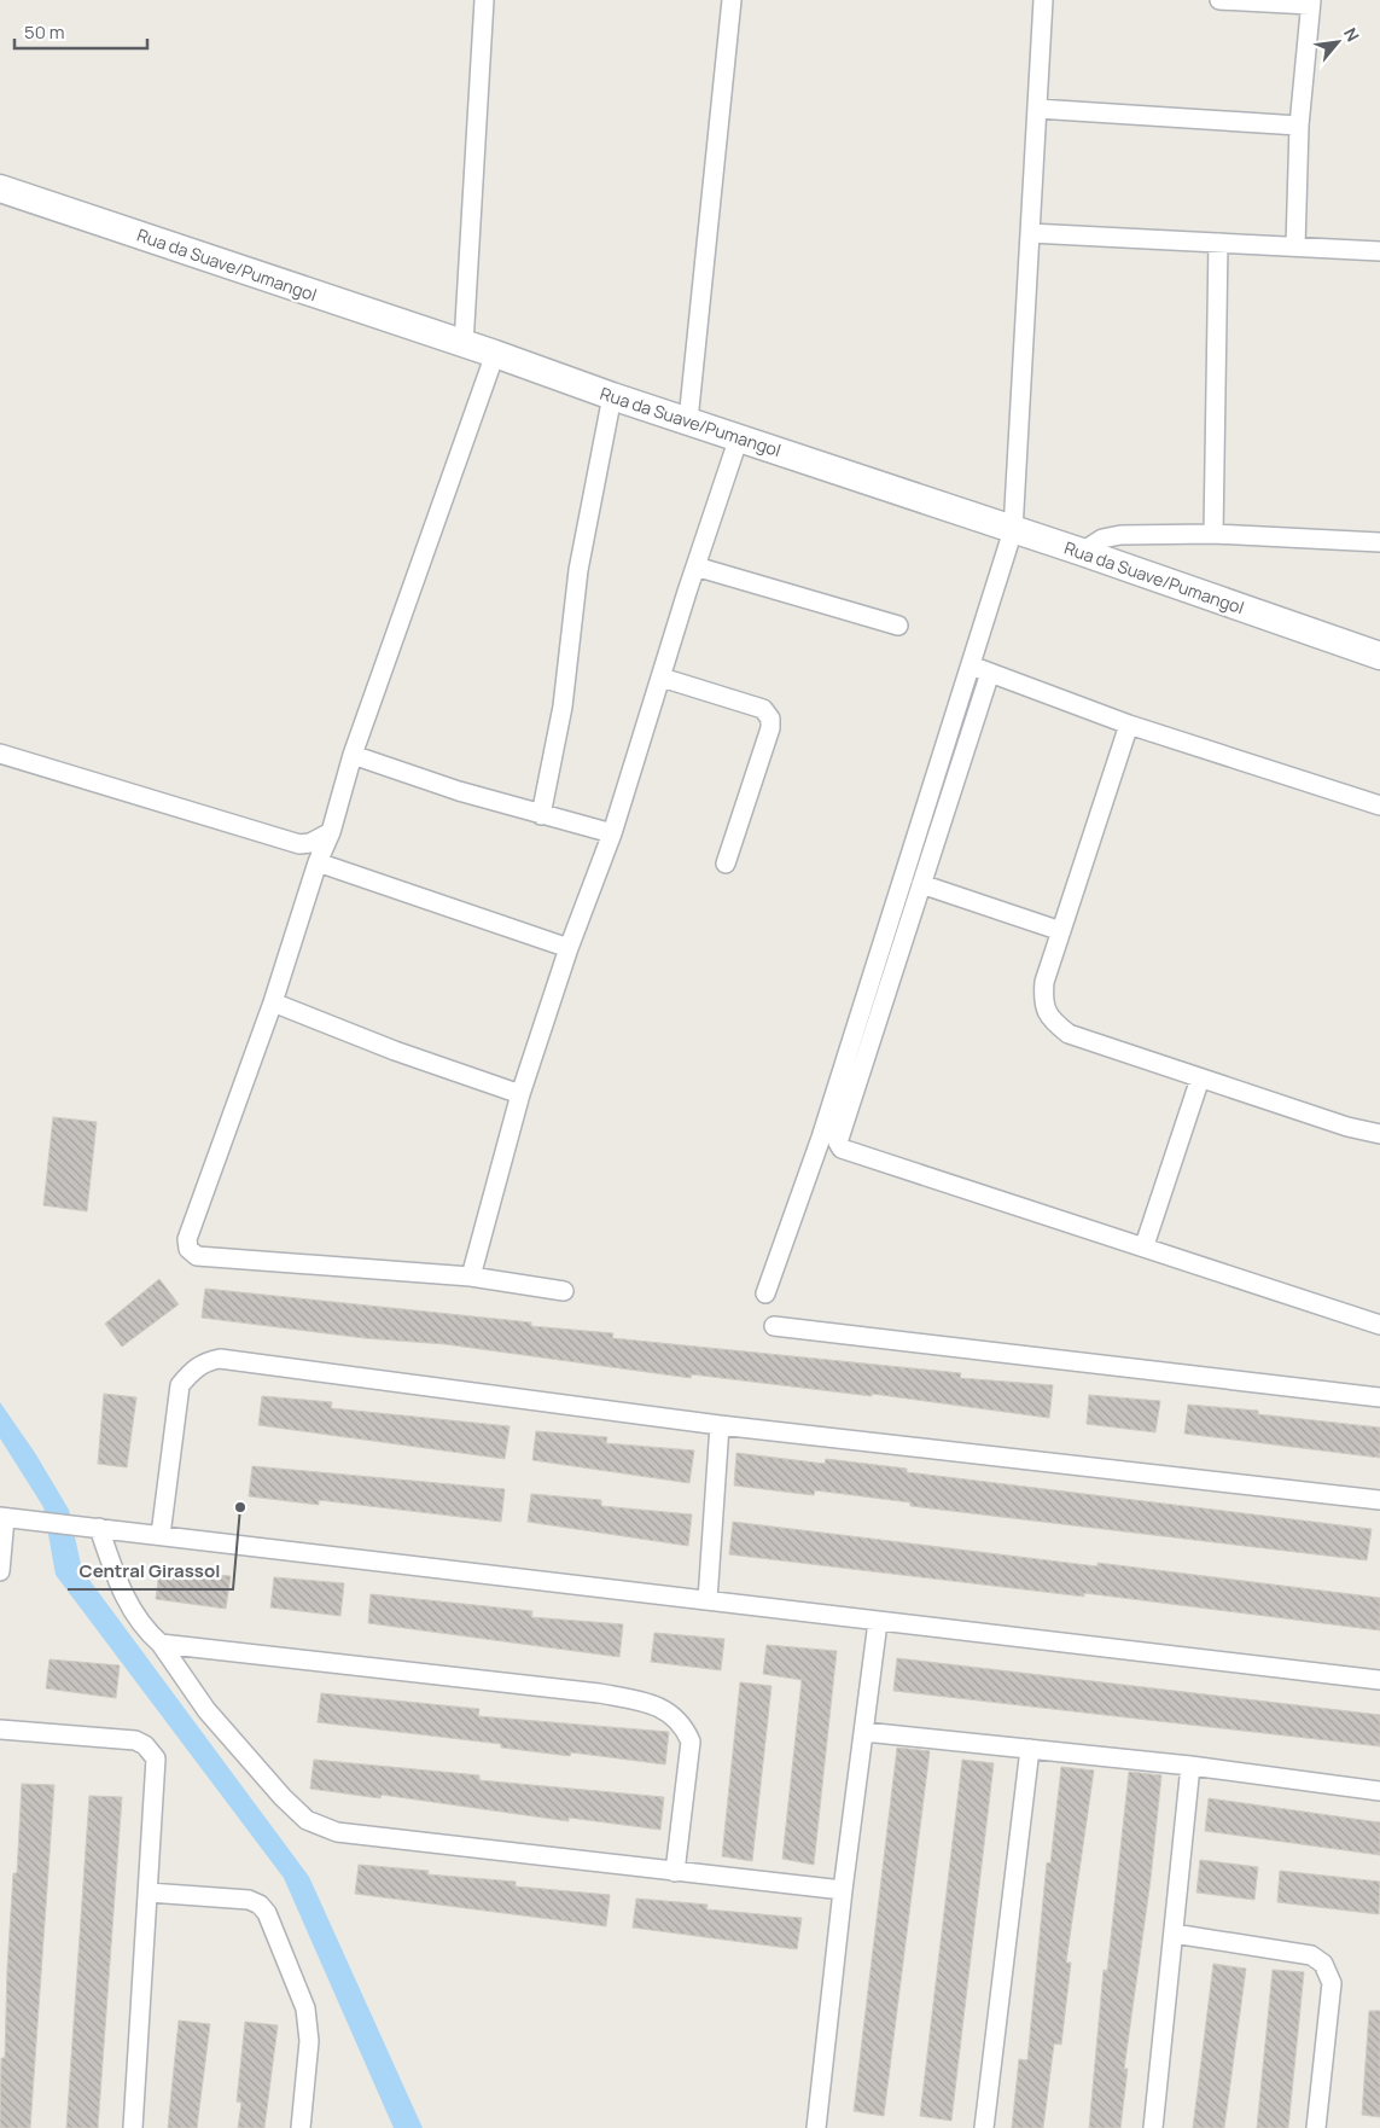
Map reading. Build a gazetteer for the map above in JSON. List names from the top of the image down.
{
  "streets": {
    "street": ["Rua da Suave/Pumangol"]
  },
  "places": ["Central Girassol"],
  "scale_bar": "50 m",
  "north": "top right"
}
